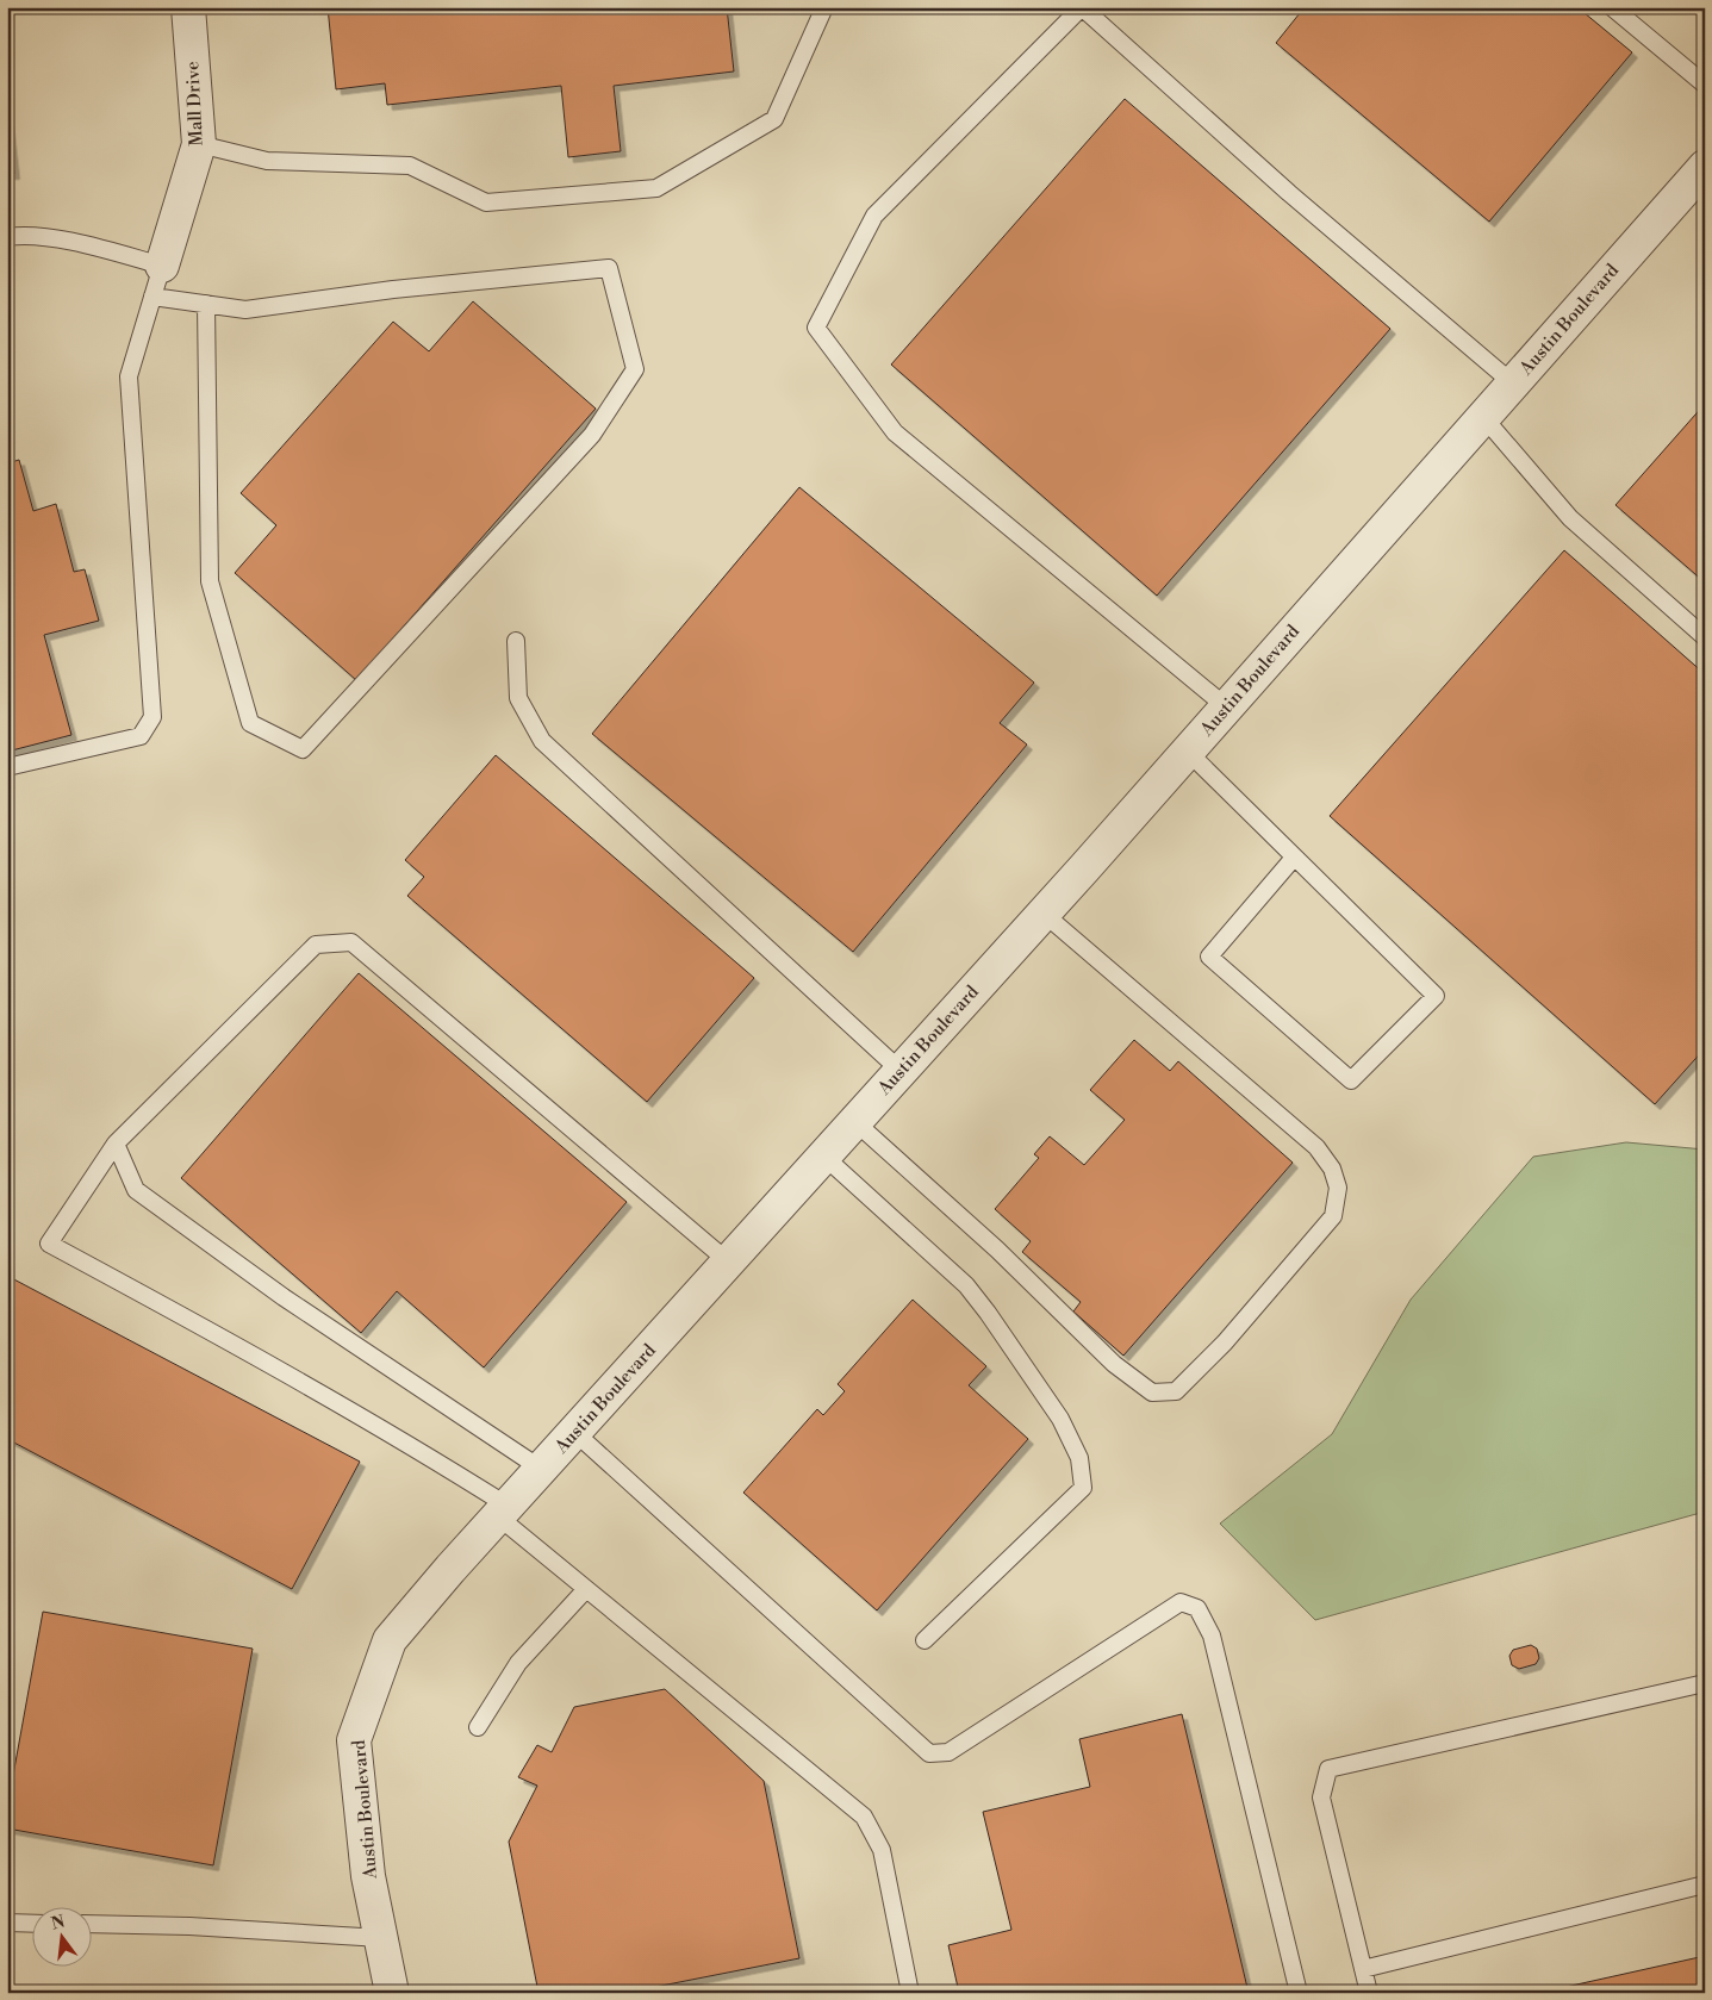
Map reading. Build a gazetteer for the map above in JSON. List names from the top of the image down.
{
  "streets": {
    "street": ["Mall Drive", "Austin Boulevard"]
  },
  "north": "top"
}
